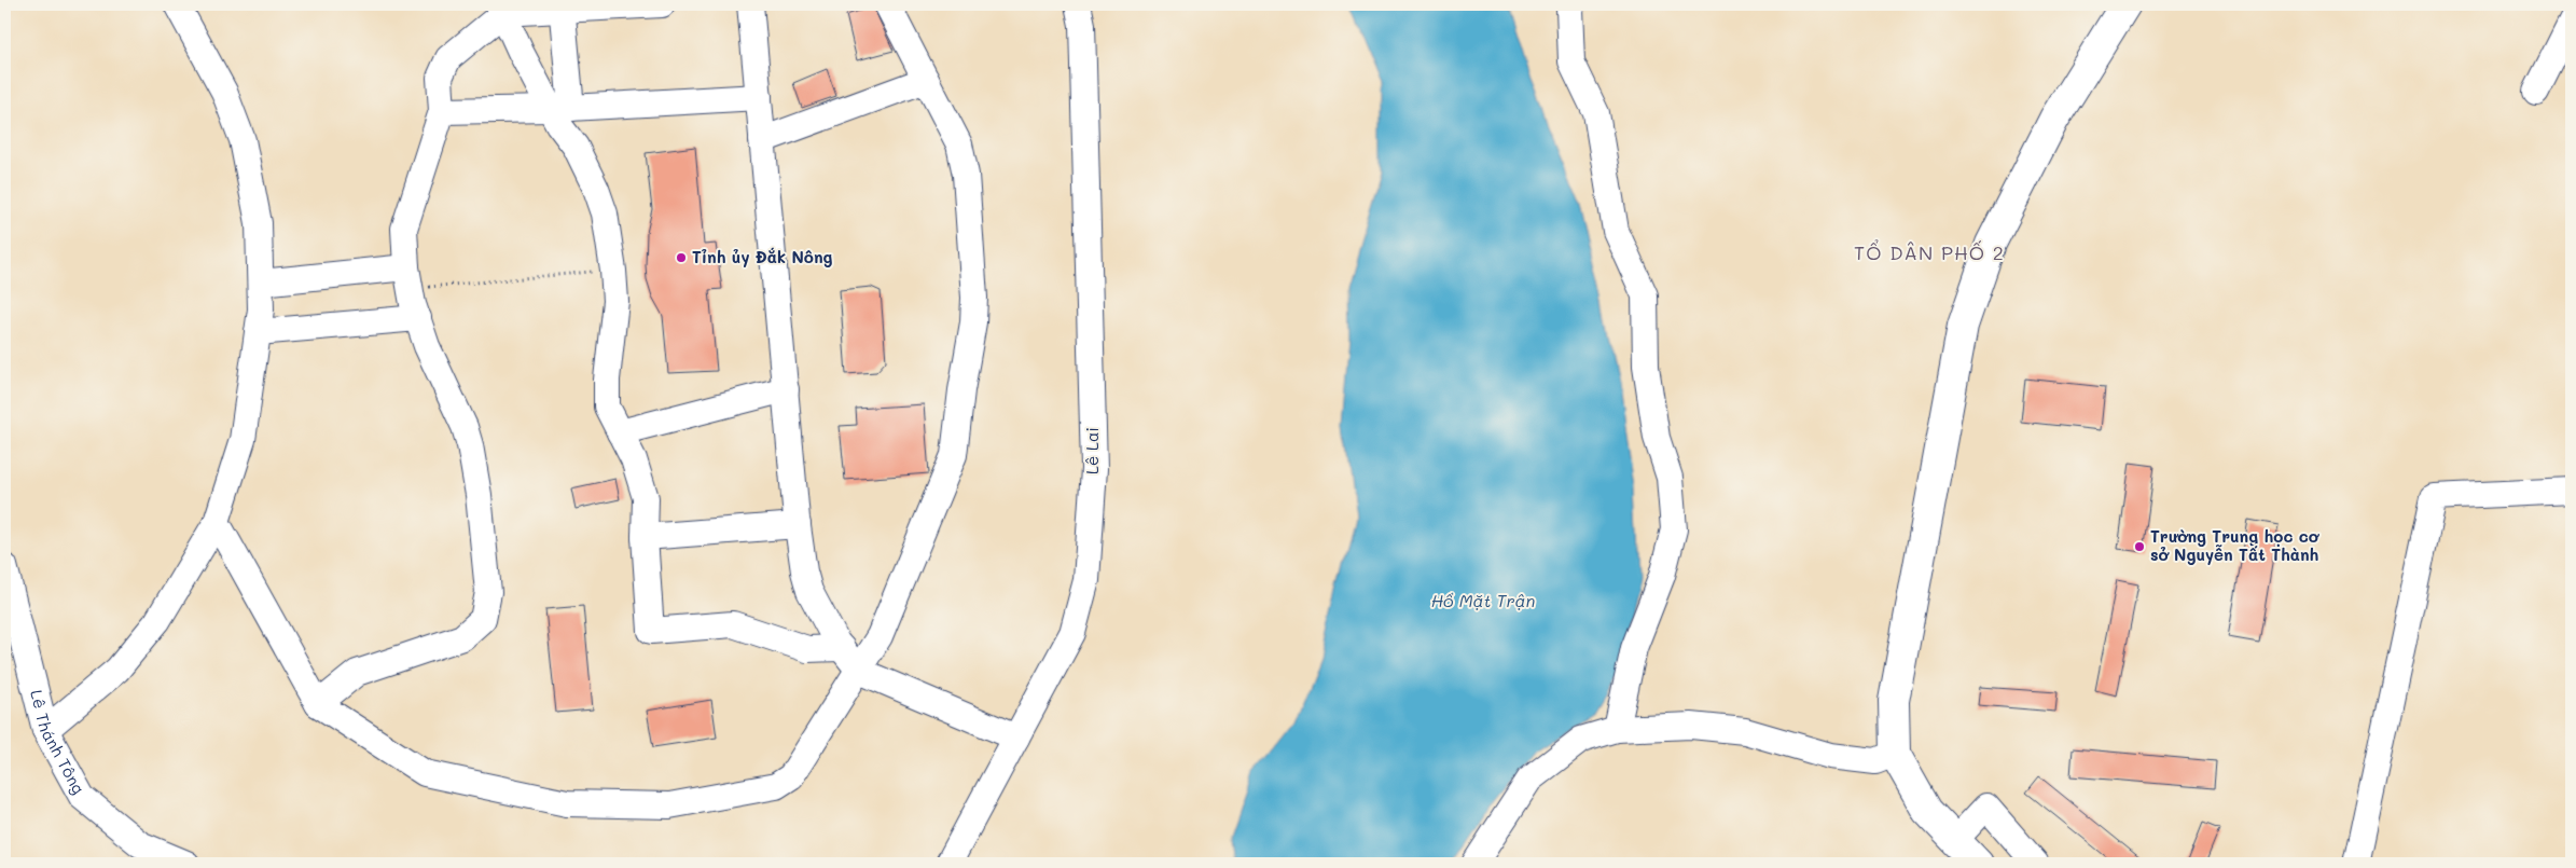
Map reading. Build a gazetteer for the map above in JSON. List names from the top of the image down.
{
  "streets": {
    "street": ["Lê Lai", "Lê Thánh Tông"]
  },
  "districts": ["TỔ DÂN PHỐ 2"],
  "water": ["Hồ Mặt Trận"],
  "places": ["Tỉnh ủy Đắk Nông", "Trường Trung học cơ sở Nguyễn Tất Thành"]
}
